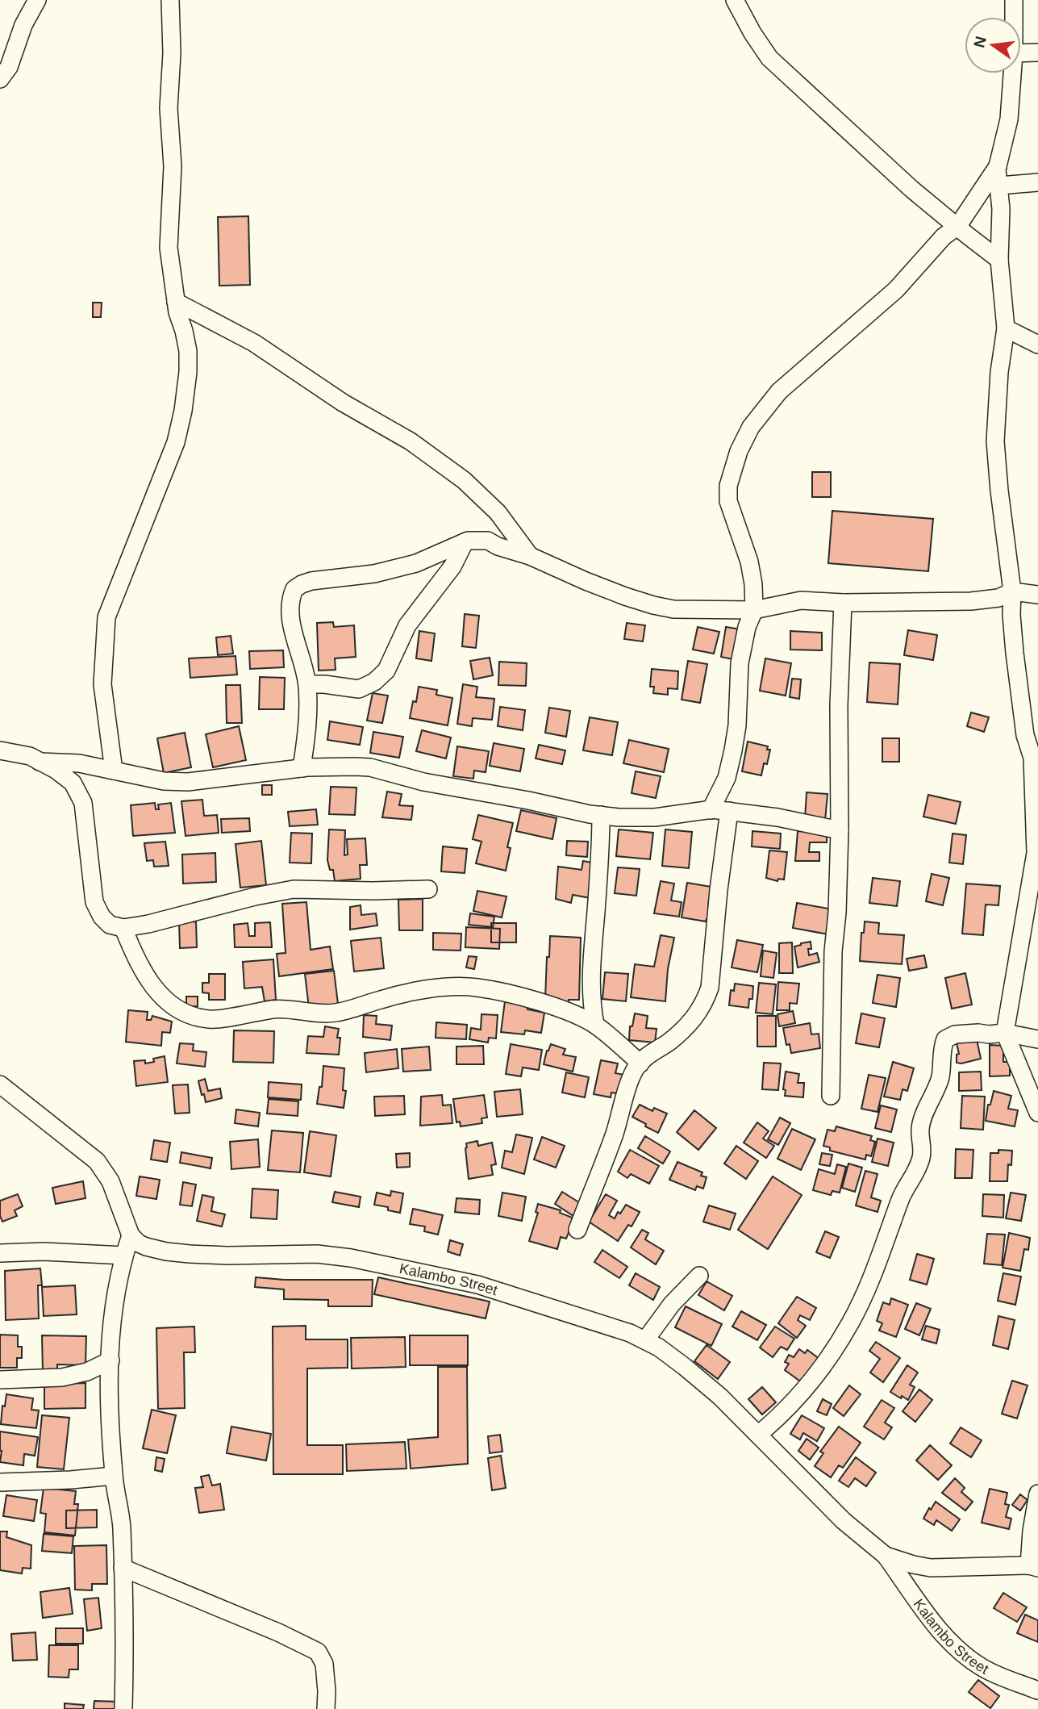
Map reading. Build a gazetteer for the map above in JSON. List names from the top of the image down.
{
  "streets": {
    "street": ["Kalambo Street"]
  },
  "north": "left"
}
